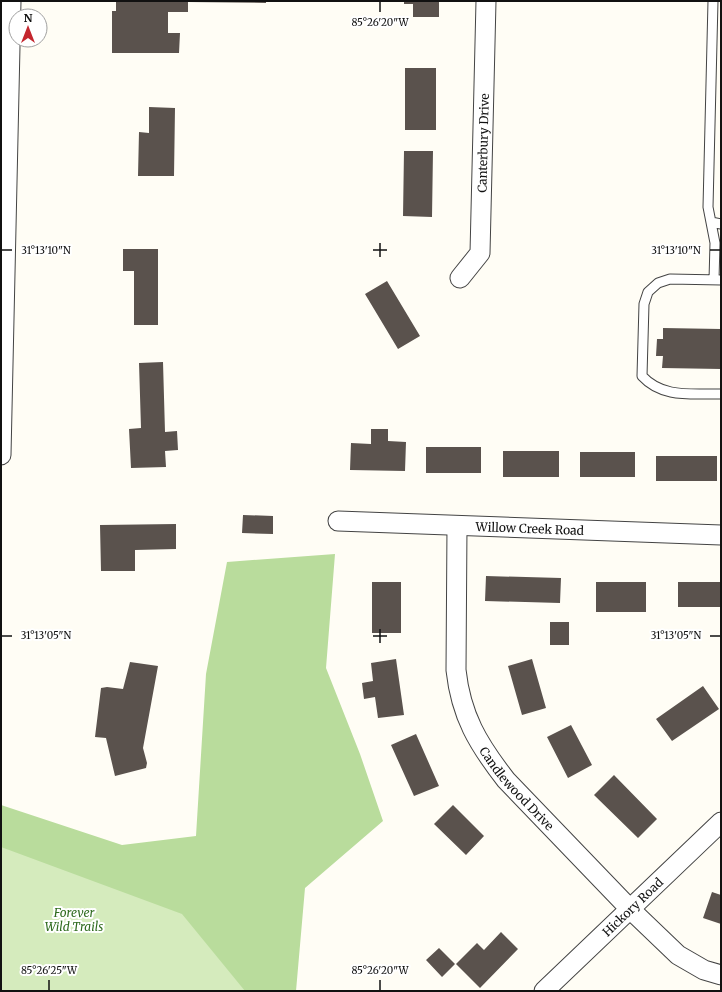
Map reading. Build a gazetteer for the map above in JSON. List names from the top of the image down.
{
  "streets": {
    "street": [
      "Canterbury Drive",
      "Willow Creek Road",
      "Candlewood Drive",
      "Hickory Road"
    ]
  },
  "crossings": [
    ["Willow Creek Road", "Candlewood Drive"],
    ["Candlewood Drive", "Hickory Road"]
  ],
  "parks": ["Forever Wild Trails"],
  "north": "top",
  "coordinates": [
    "85°26'20\"W",
    "31°13'10\"N",
    "31°13'05\"N",
    "85°26'25\"W"
  ]
}
